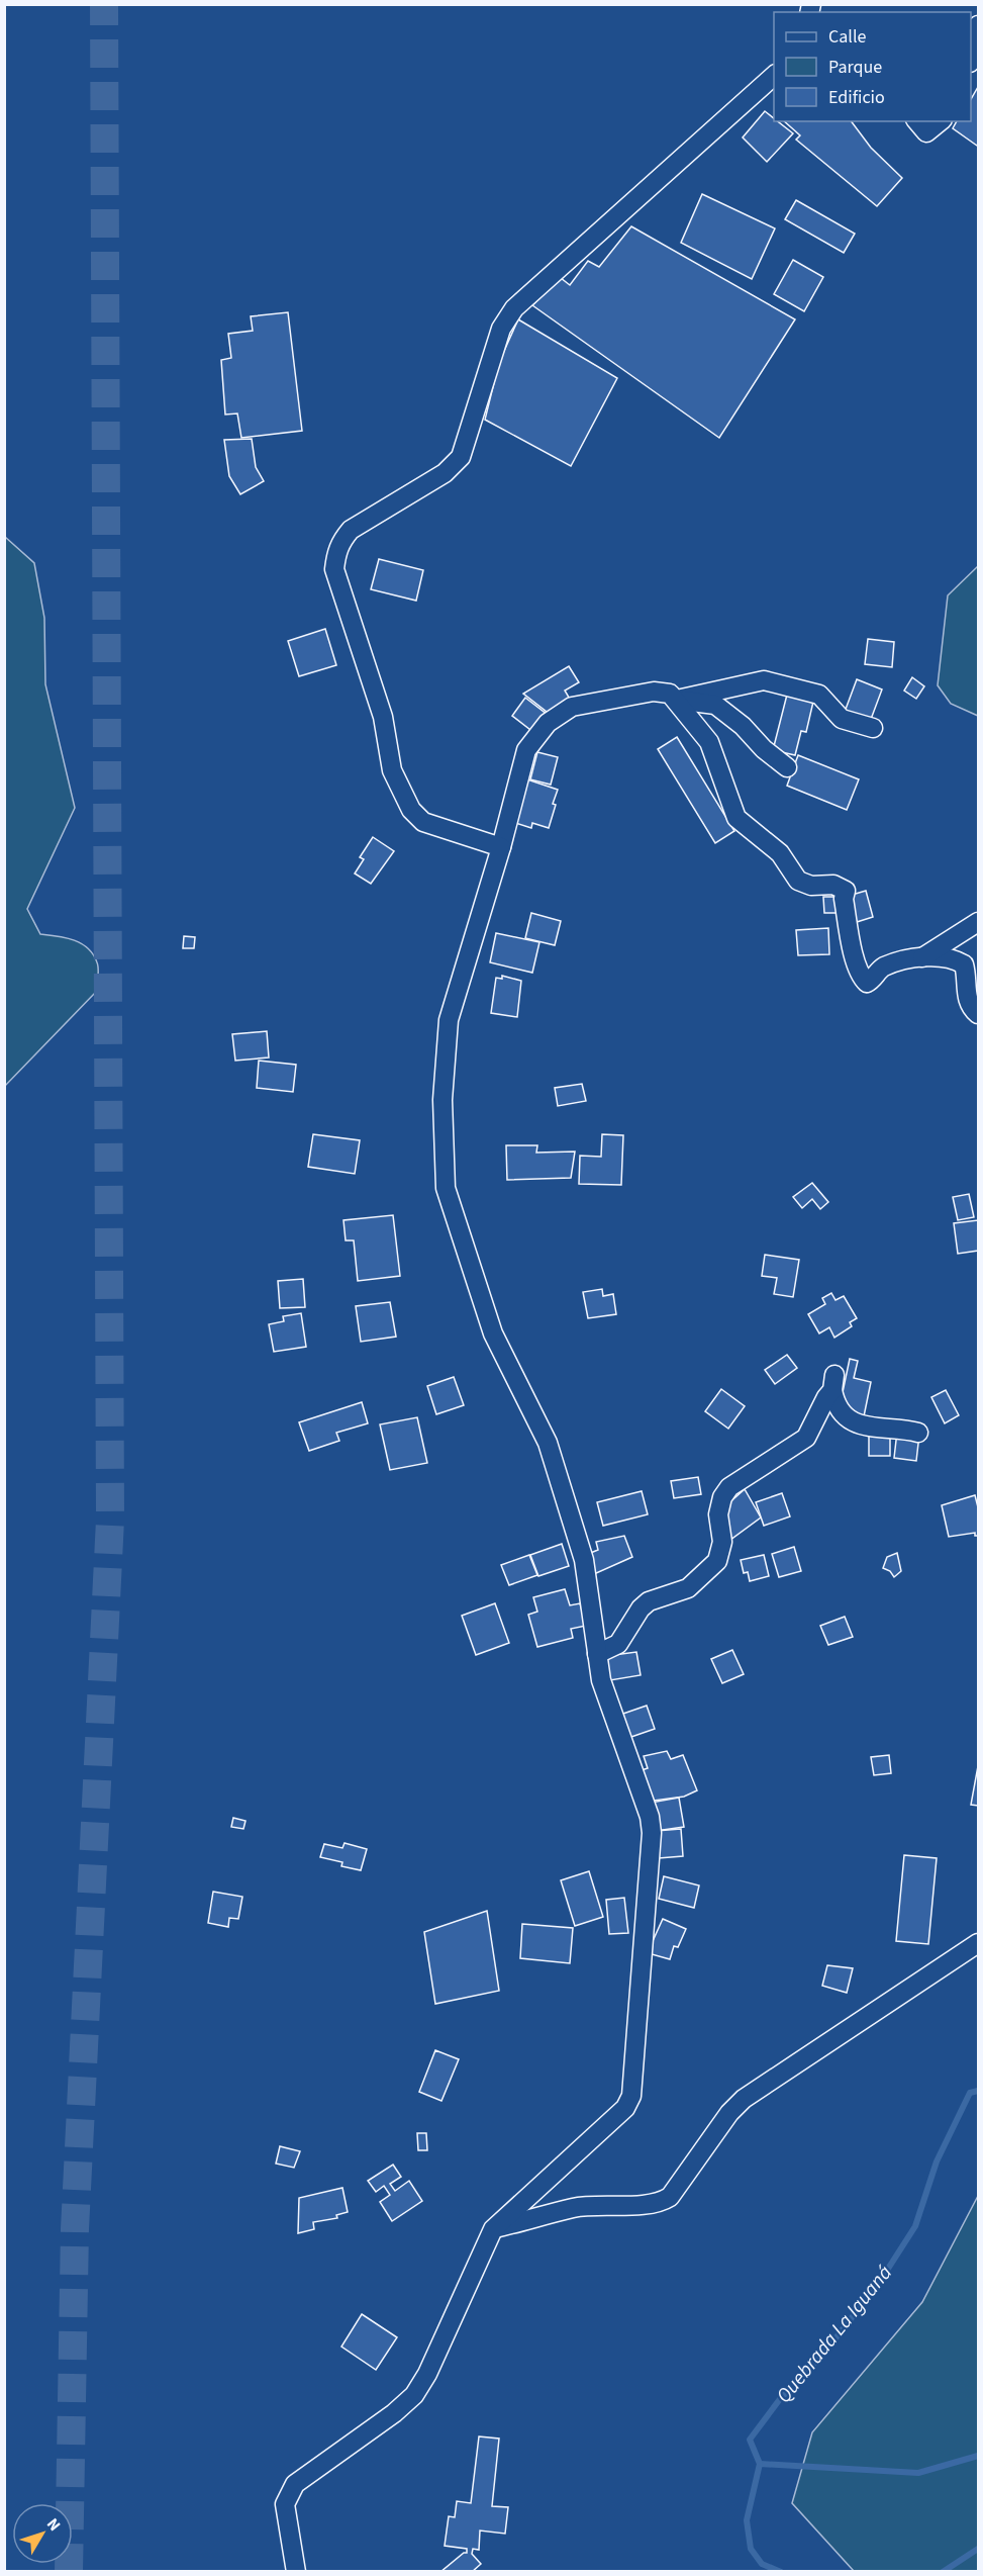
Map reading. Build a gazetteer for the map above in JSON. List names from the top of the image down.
{
  "water": ["Quebrada La Iguaná"],
  "legend": ["Calle", "Parque", "Edificio"],
  "north": "top right"
}
